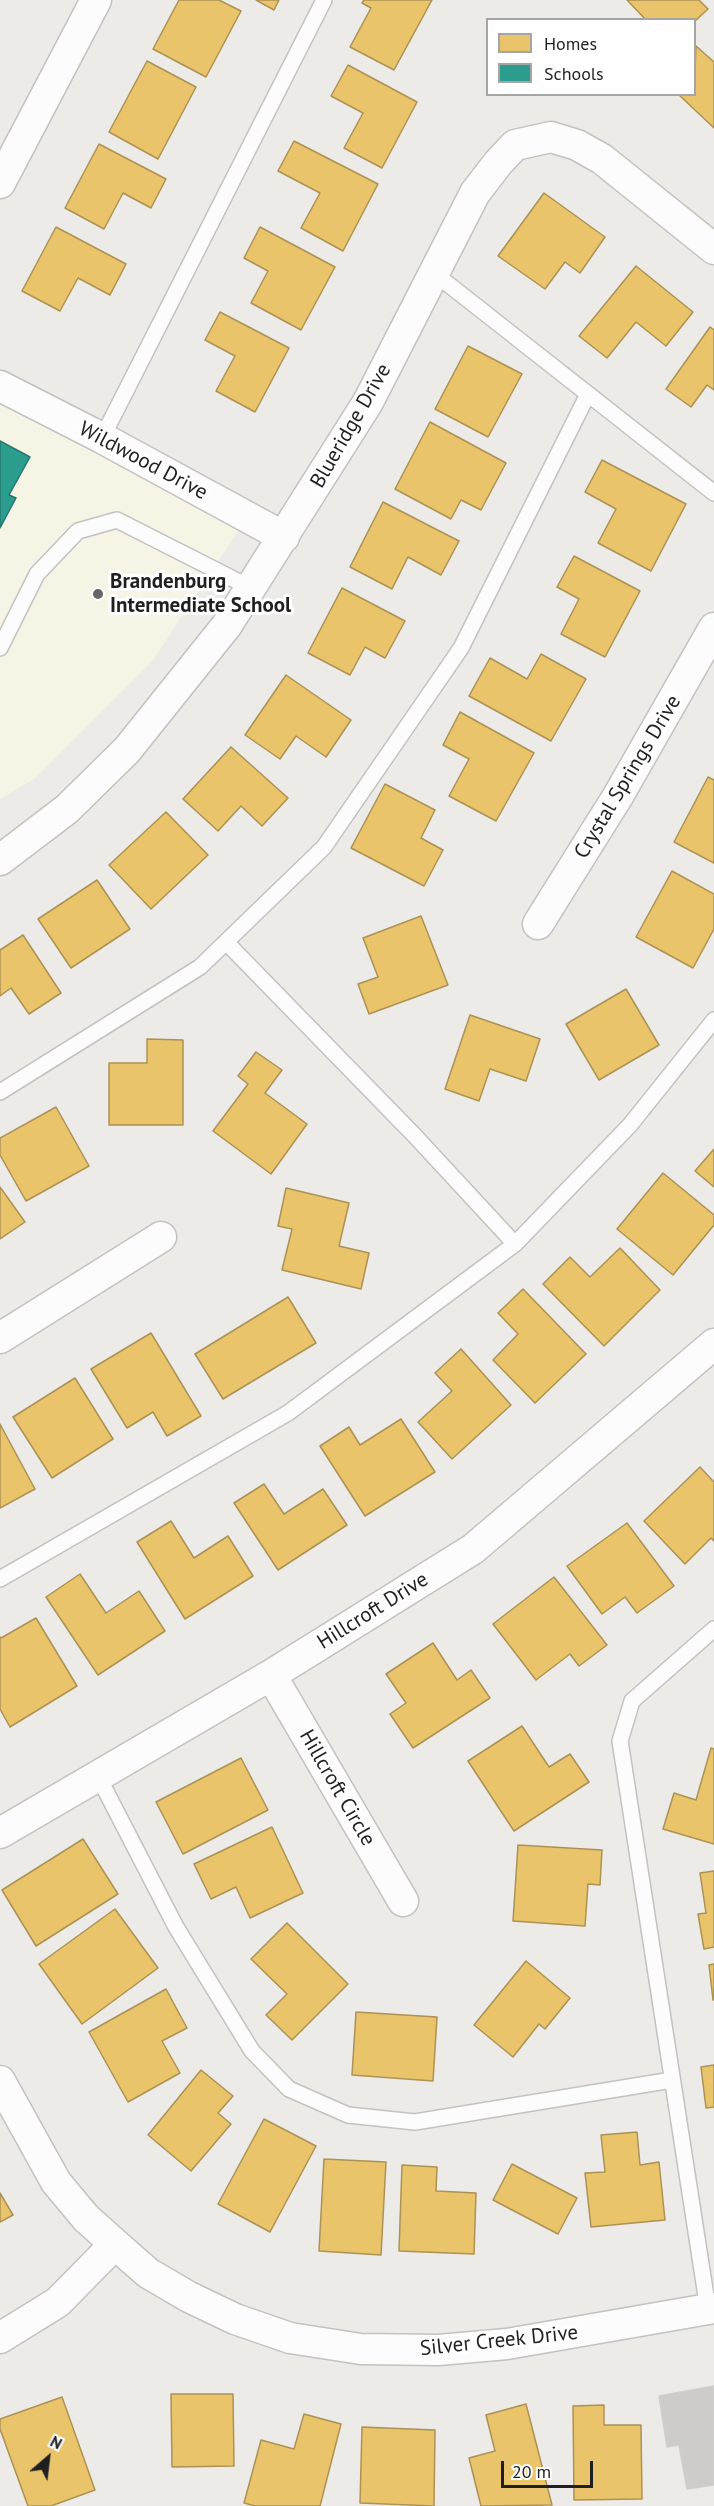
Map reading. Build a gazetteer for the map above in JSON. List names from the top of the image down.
{
  "streets": {
    "street": [
      "Blueridge Drive",
      "Wildwood Drive",
      "Crystal Springs Drive",
      "Hillcroft Drive",
      "Hillcroft Circle",
      "Silver Creek Drive"
    ]
  },
  "crossings": [
    ["Blueridge Drive", "Wildwood Drive"],
    ["Hillcroft Drive", "Hillcroft Circle"]
  ],
  "places": ["Brandenburg Intermediate School"],
  "legend": ["Homes", "Schools"],
  "scale_bar": "20 m",
  "north": "top right"
}
